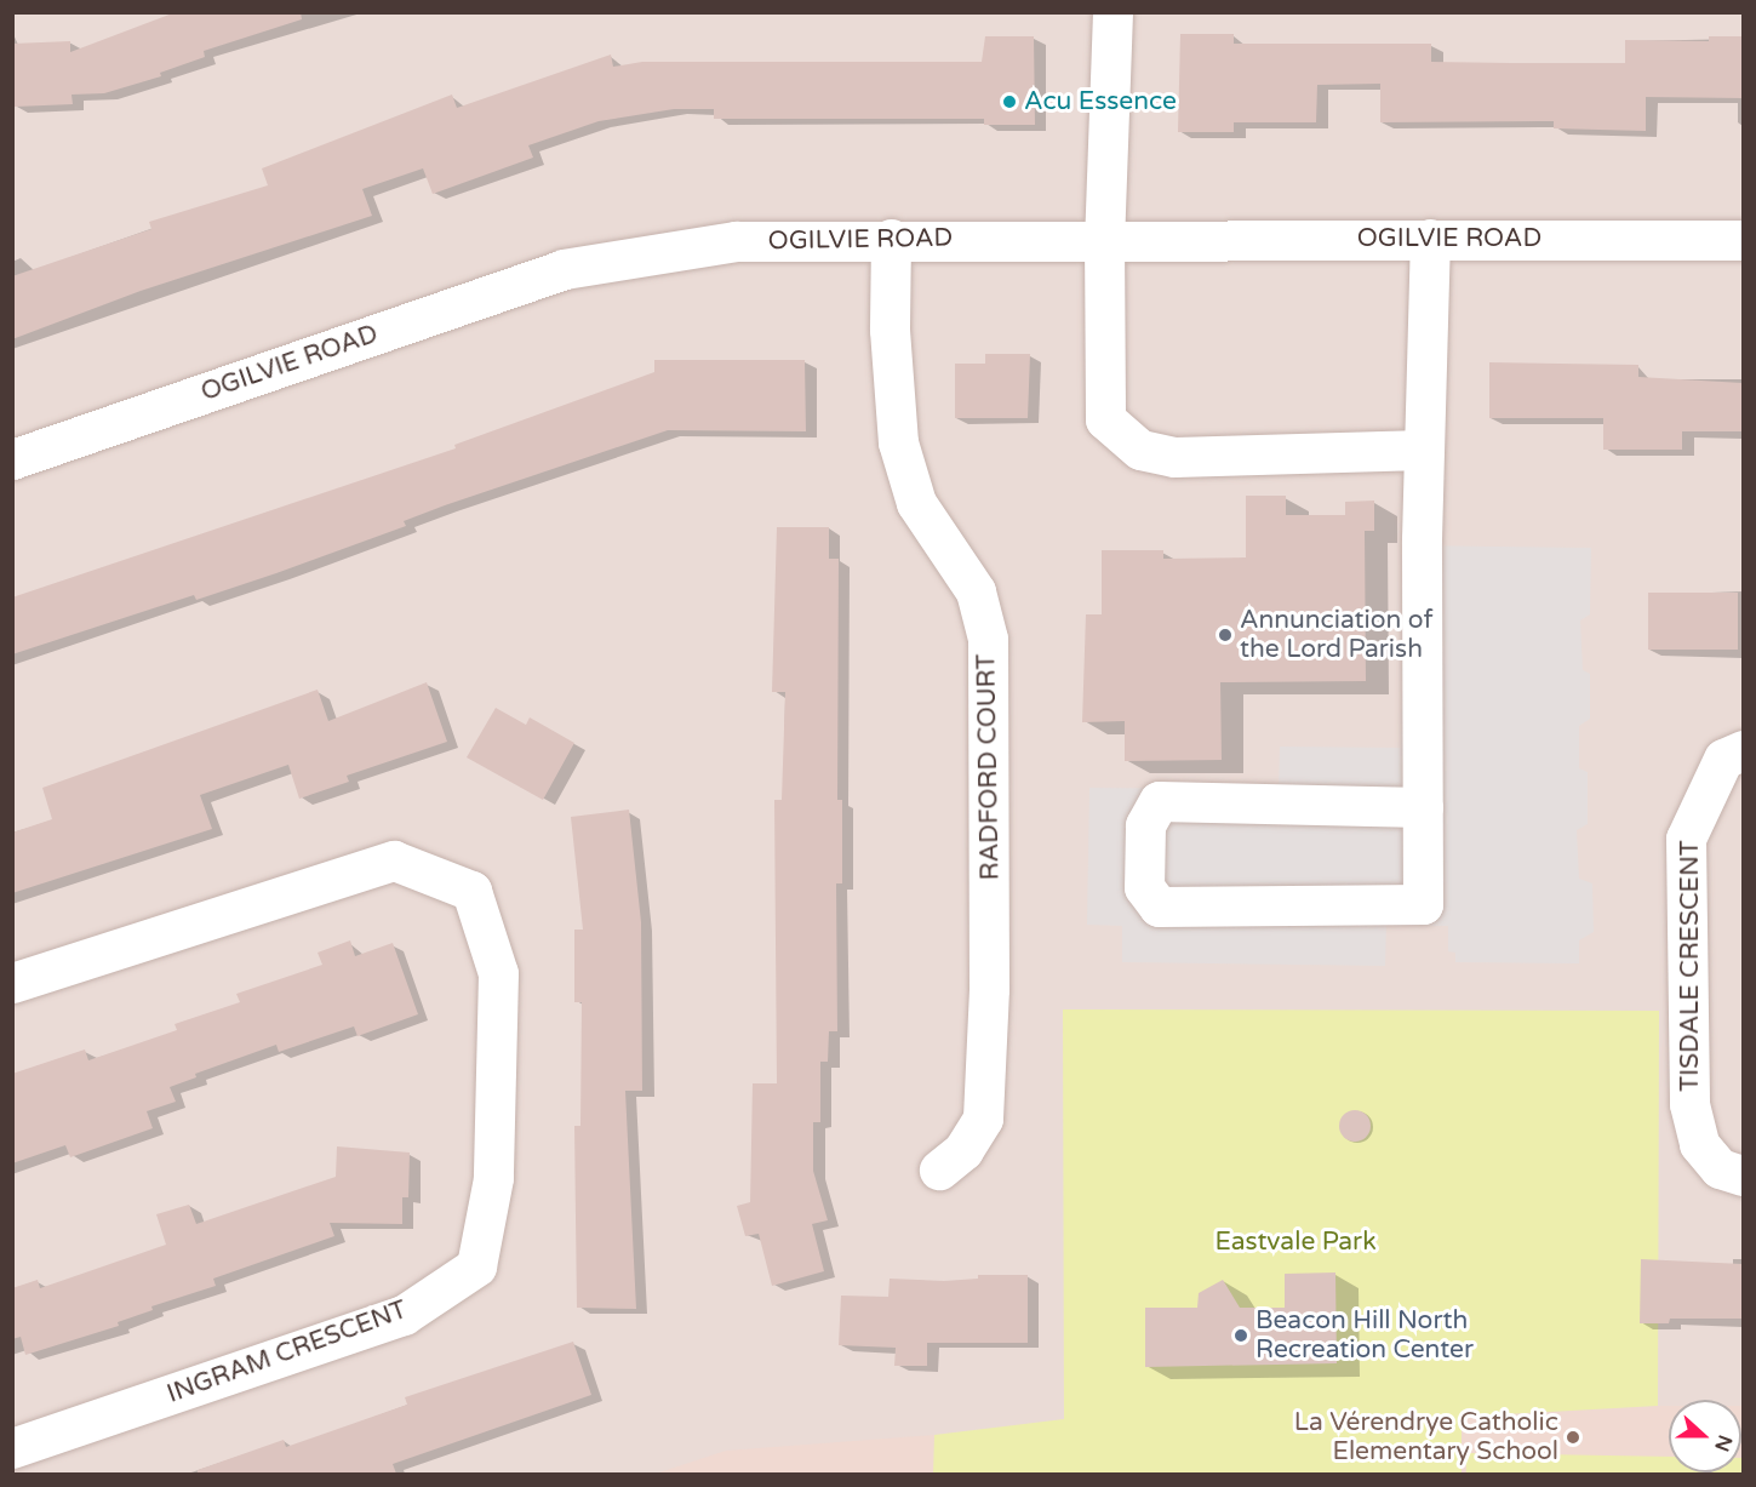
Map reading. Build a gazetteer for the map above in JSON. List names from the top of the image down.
{
  "streets": {
    "street": [
      "OGILVIE ROAD",
      "RADFORD COURT",
      "TISDALE CRESCENT",
      "INGRAM CRESCENT"
    ]
  },
  "crossings": [
    ["OGILVIE ROAD", "RADFORD COURT"]
  ],
  "parks": ["Eastvale Park"],
  "places": [
    "Acu Essence",
    "Annunciation of the Lord Parish",
    "Beacon Hill North Recreation Center",
    "La Vérendrye Catholic Elementary School"
  ],
  "north": "right"
}
